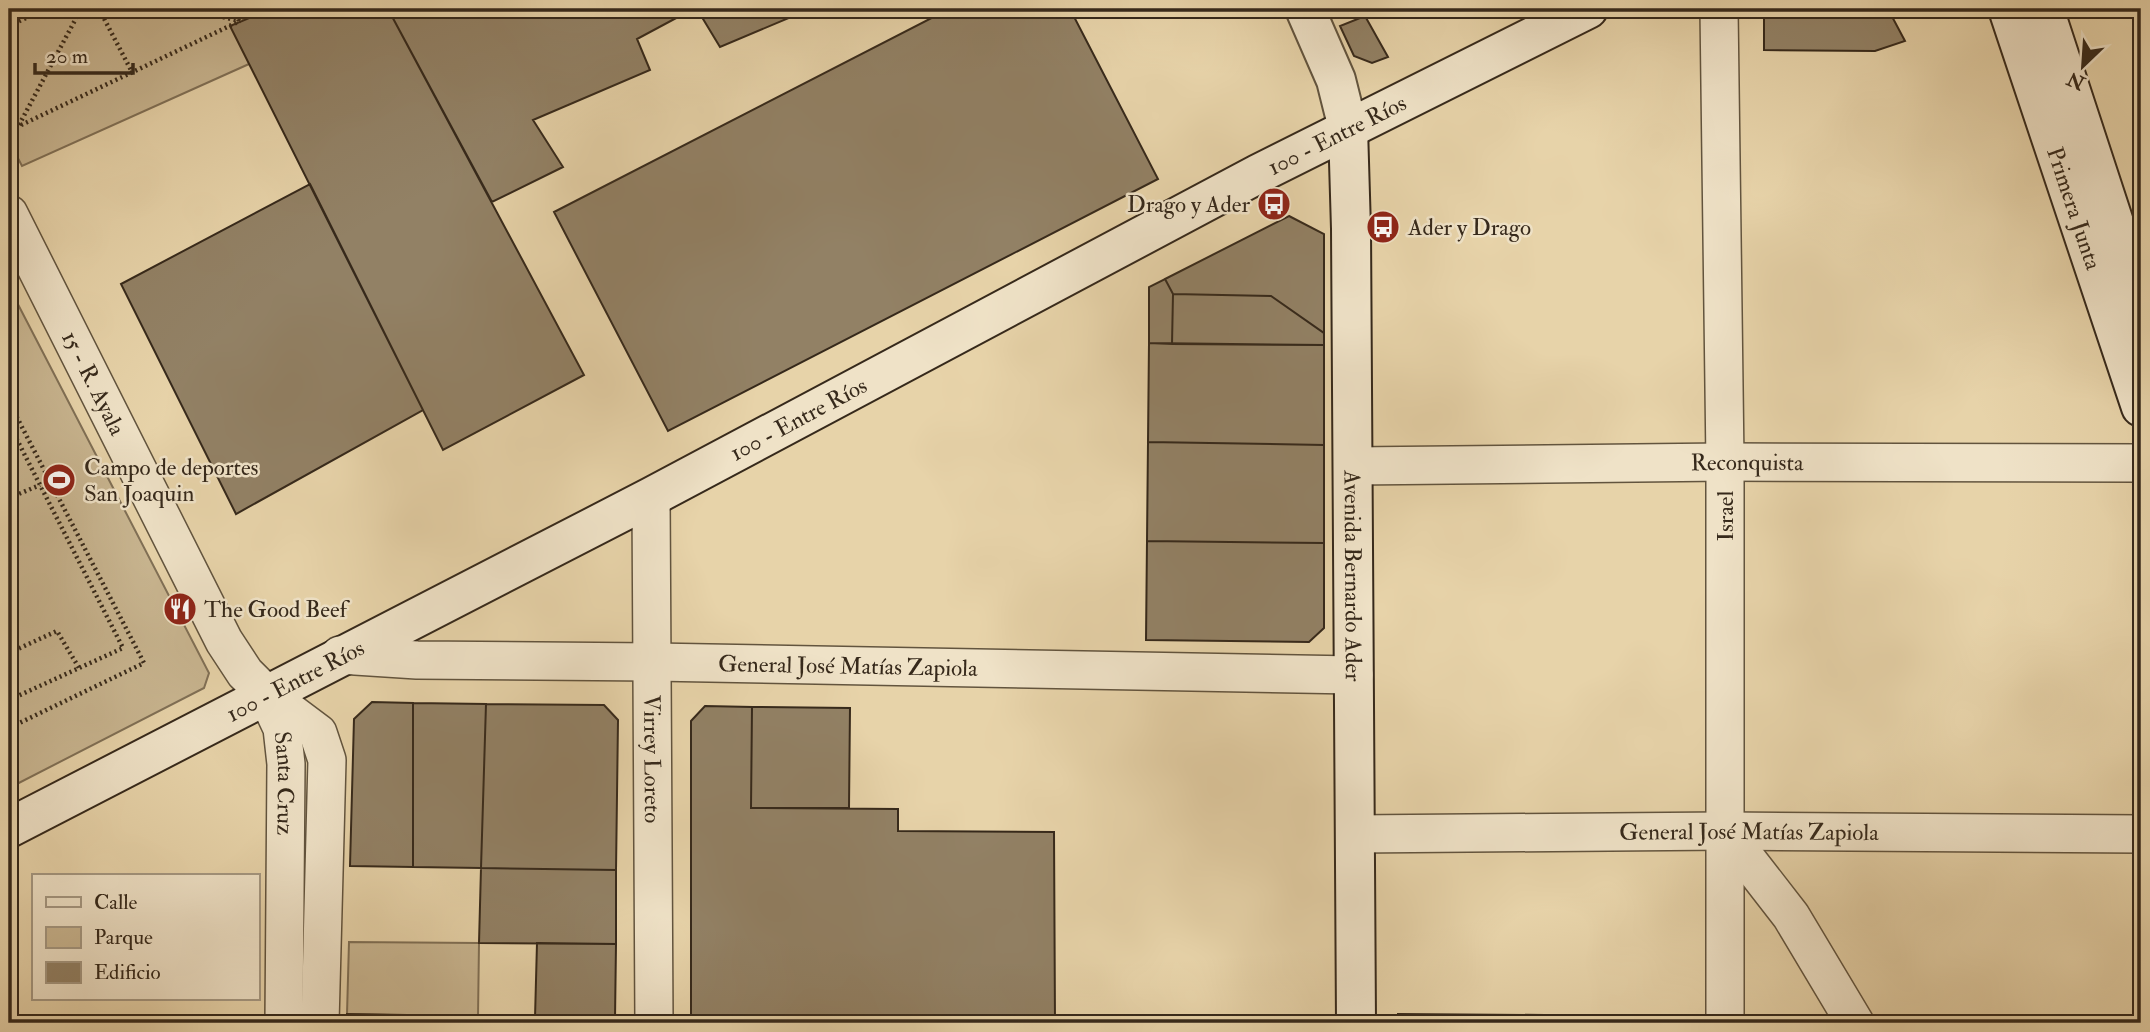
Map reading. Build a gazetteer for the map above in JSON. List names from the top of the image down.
{
  "streets": {
    "main road": ["100 - Entre Ríos", "Primera Junta", "Avenida Bernardo Ader"],
    "street": [
      "15 - R. Ayala",
      "Reconquista",
      "Israel",
      "General José Matías Zapiola",
      "Virrey Loreto",
      "Santa Cruz"
    ]
  },
  "crossings": [
    ["100 - Entre Ríos", "15 - R. Ayala"],
    ["100 - Entre Ríos", "Avenida Bernardo Ader"],
    ["100 - Entre Ríos", "General José Matías Zapiola"],
    ["100 - Entre Ríos", "Virrey Loreto"],
    ["100 - Entre Ríos", "Santa Cruz"],
    ["15 - R. Ayala", "Santa Cruz"],
    ["Reconquista", "Israel"],
    ["Reconquista", "Avenida Bernardo Ader"],
    ["Israel", "General José Matías Zapiola"],
    ["Avenida Bernardo Ader", "General José Matías Zapiola"],
    ["General José Matías Zapiola", "Virrey Loreto"]
  ],
  "places": {
    "bus stop": ["Drago y Ader", "Ader y Drago"],
    "sports": ["Campo de deportes San Joaquin"],
    "restaurant": ["The Good Beef"]
  },
  "legend": ["Calle", "Parque", "Edificio"],
  "scale_bar": "20 m",
  "north": "bottom left"
}
